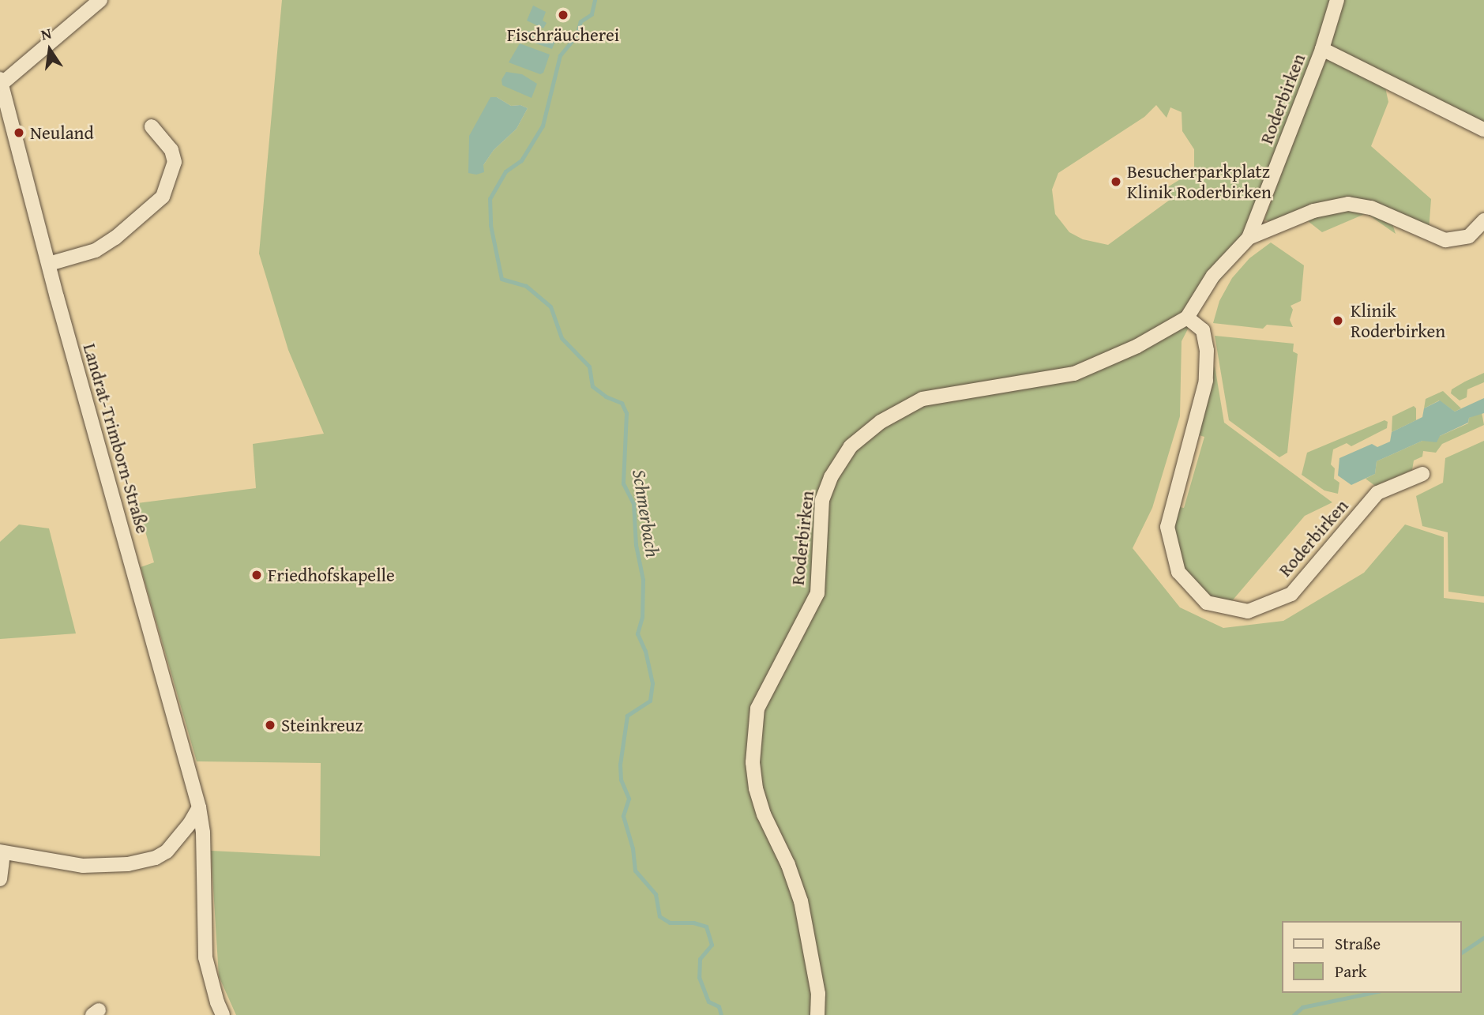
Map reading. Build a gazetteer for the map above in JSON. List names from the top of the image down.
{
  "streets": {
    "street": ["Roderbirken", "Landrat-Trimborn-Straße"]
  },
  "water": ["Schmerbach"],
  "places": [
    "Fischräucherei",
    "Neuland",
    "Besucherparkplatz Klinik Roderbirken",
    "Klinik Roderbirken",
    "Friedhofskapelle",
    "Steinkreuz"
  ],
  "legend": ["Straße", "Park"],
  "north": "top"
}
